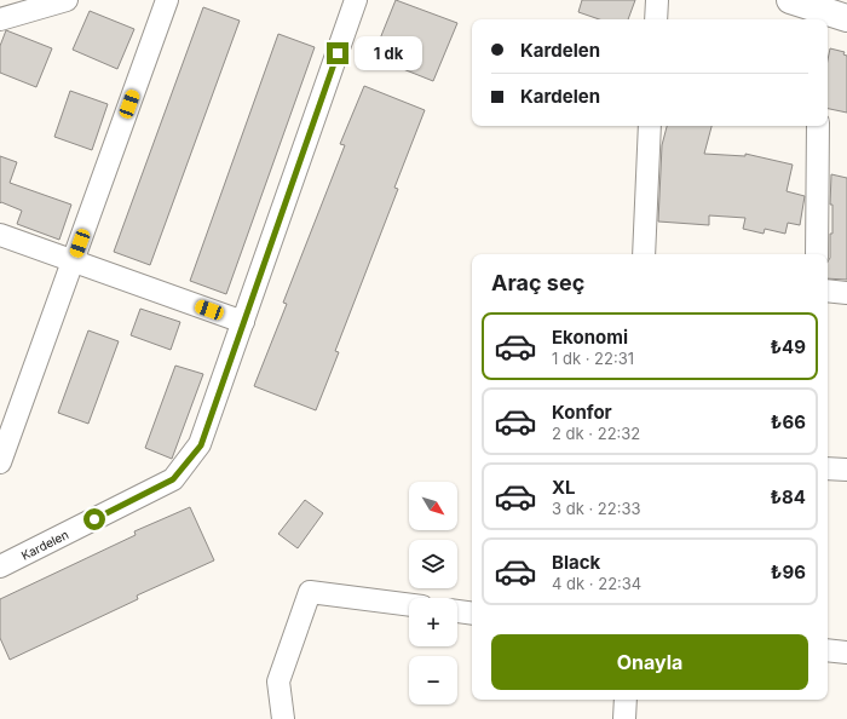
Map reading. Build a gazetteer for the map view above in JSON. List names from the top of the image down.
{
  "streets": {
    "street": ["Kardelen"]
  },
  "north": "bottom right",
  "page": {
    "banner": ["Kardelen", "Kardelen"],
    "bubble": "1 dk",
    "heading": "Araç seç",
    "list": [
      {
        "name": "Ekonomi",
        "note": "1 dk · 22:31",
        "value": "₺49"
      },
      {
        "name": "Konfor",
        "note": "2 dk · 22:32",
        "value": "₺66"
      },
      {
        "name": "XL",
        "note": "3 dk · 22:33",
        "value": "₺84"
      },
      {
        "name": "Black",
        "note": "4 dk · 22:34",
        "value": "₺96"
      }
    ],
    "map_buttons": ["+", "−"],
    "buttons": "Onayla"
  }
}
